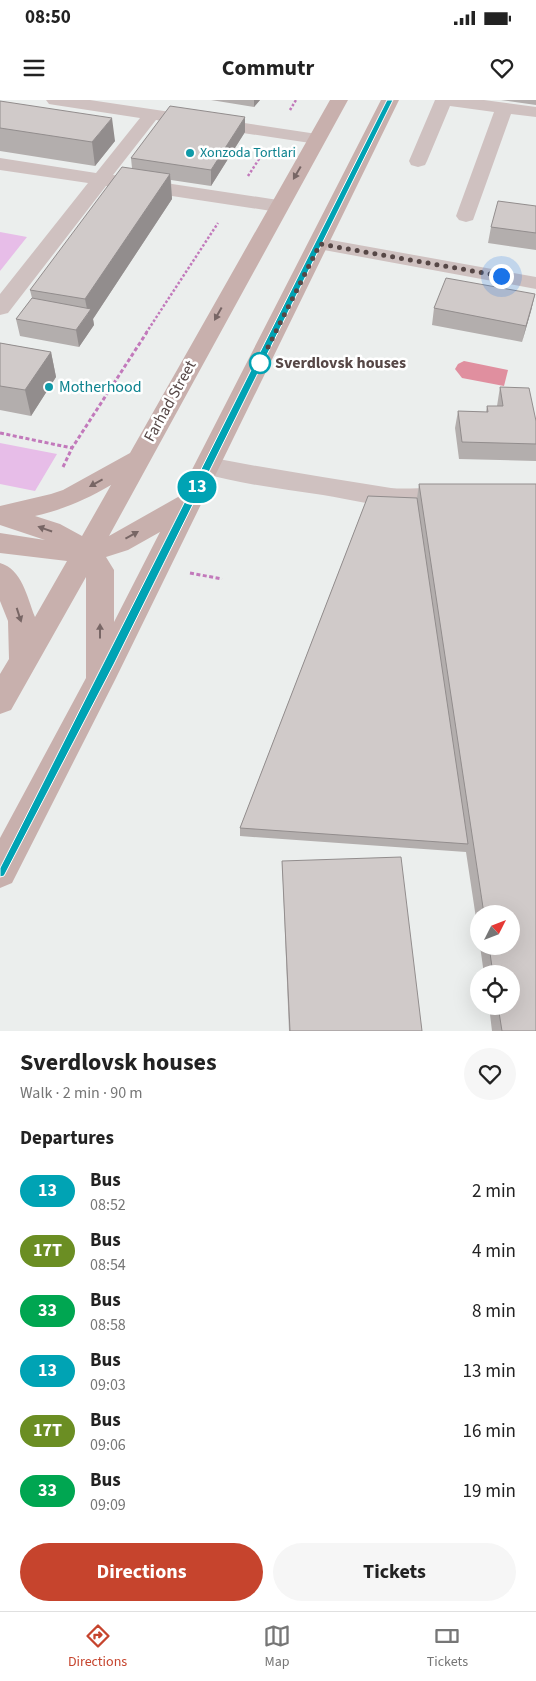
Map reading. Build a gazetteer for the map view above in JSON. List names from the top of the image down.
{
  "streets": {
    "main road": ["Farhad Street"]
  },
  "places": ["Xonzoda Tortlari", "Sverdlovsk houses", "Motherhood"],
  "lines": ["bus line 13"],
  "north": "top right",
  "page": {
    "status": "08:50",
    "header": "Commutr",
    "on_map": "13",
    "heading": [
      ["Sverdlovsk houses", "Walk · 2 min · 90 m"],
      "Departures"
    ],
    "list": [
      {
        "mark": "13",
        "name": "Bus",
        "note": "08:52",
        "value": "2 min"
      },
      {
        "mark": "17T",
        "name": "Bus",
        "note": "08:54",
        "value": "4 min"
      },
      {
        "mark": "33",
        "name": "Bus",
        "note": "08:58",
        "value": "8 min"
      },
      {
        "mark": "13",
        "name": "Bus",
        "note": "09:03",
        "value": "13 min"
      },
      {
        "mark": "17T",
        "name": "Bus",
        "note": "09:06",
        "value": "16 min"
      },
      {
        "mark": "33",
        "name": "Bus",
        "note": "09:09",
        "value": "19 min"
      }
    ],
    "buttons": ["Directions", "Tickets"],
    "tabs": ["Directions", "Map", "Tickets"]
  }
}
